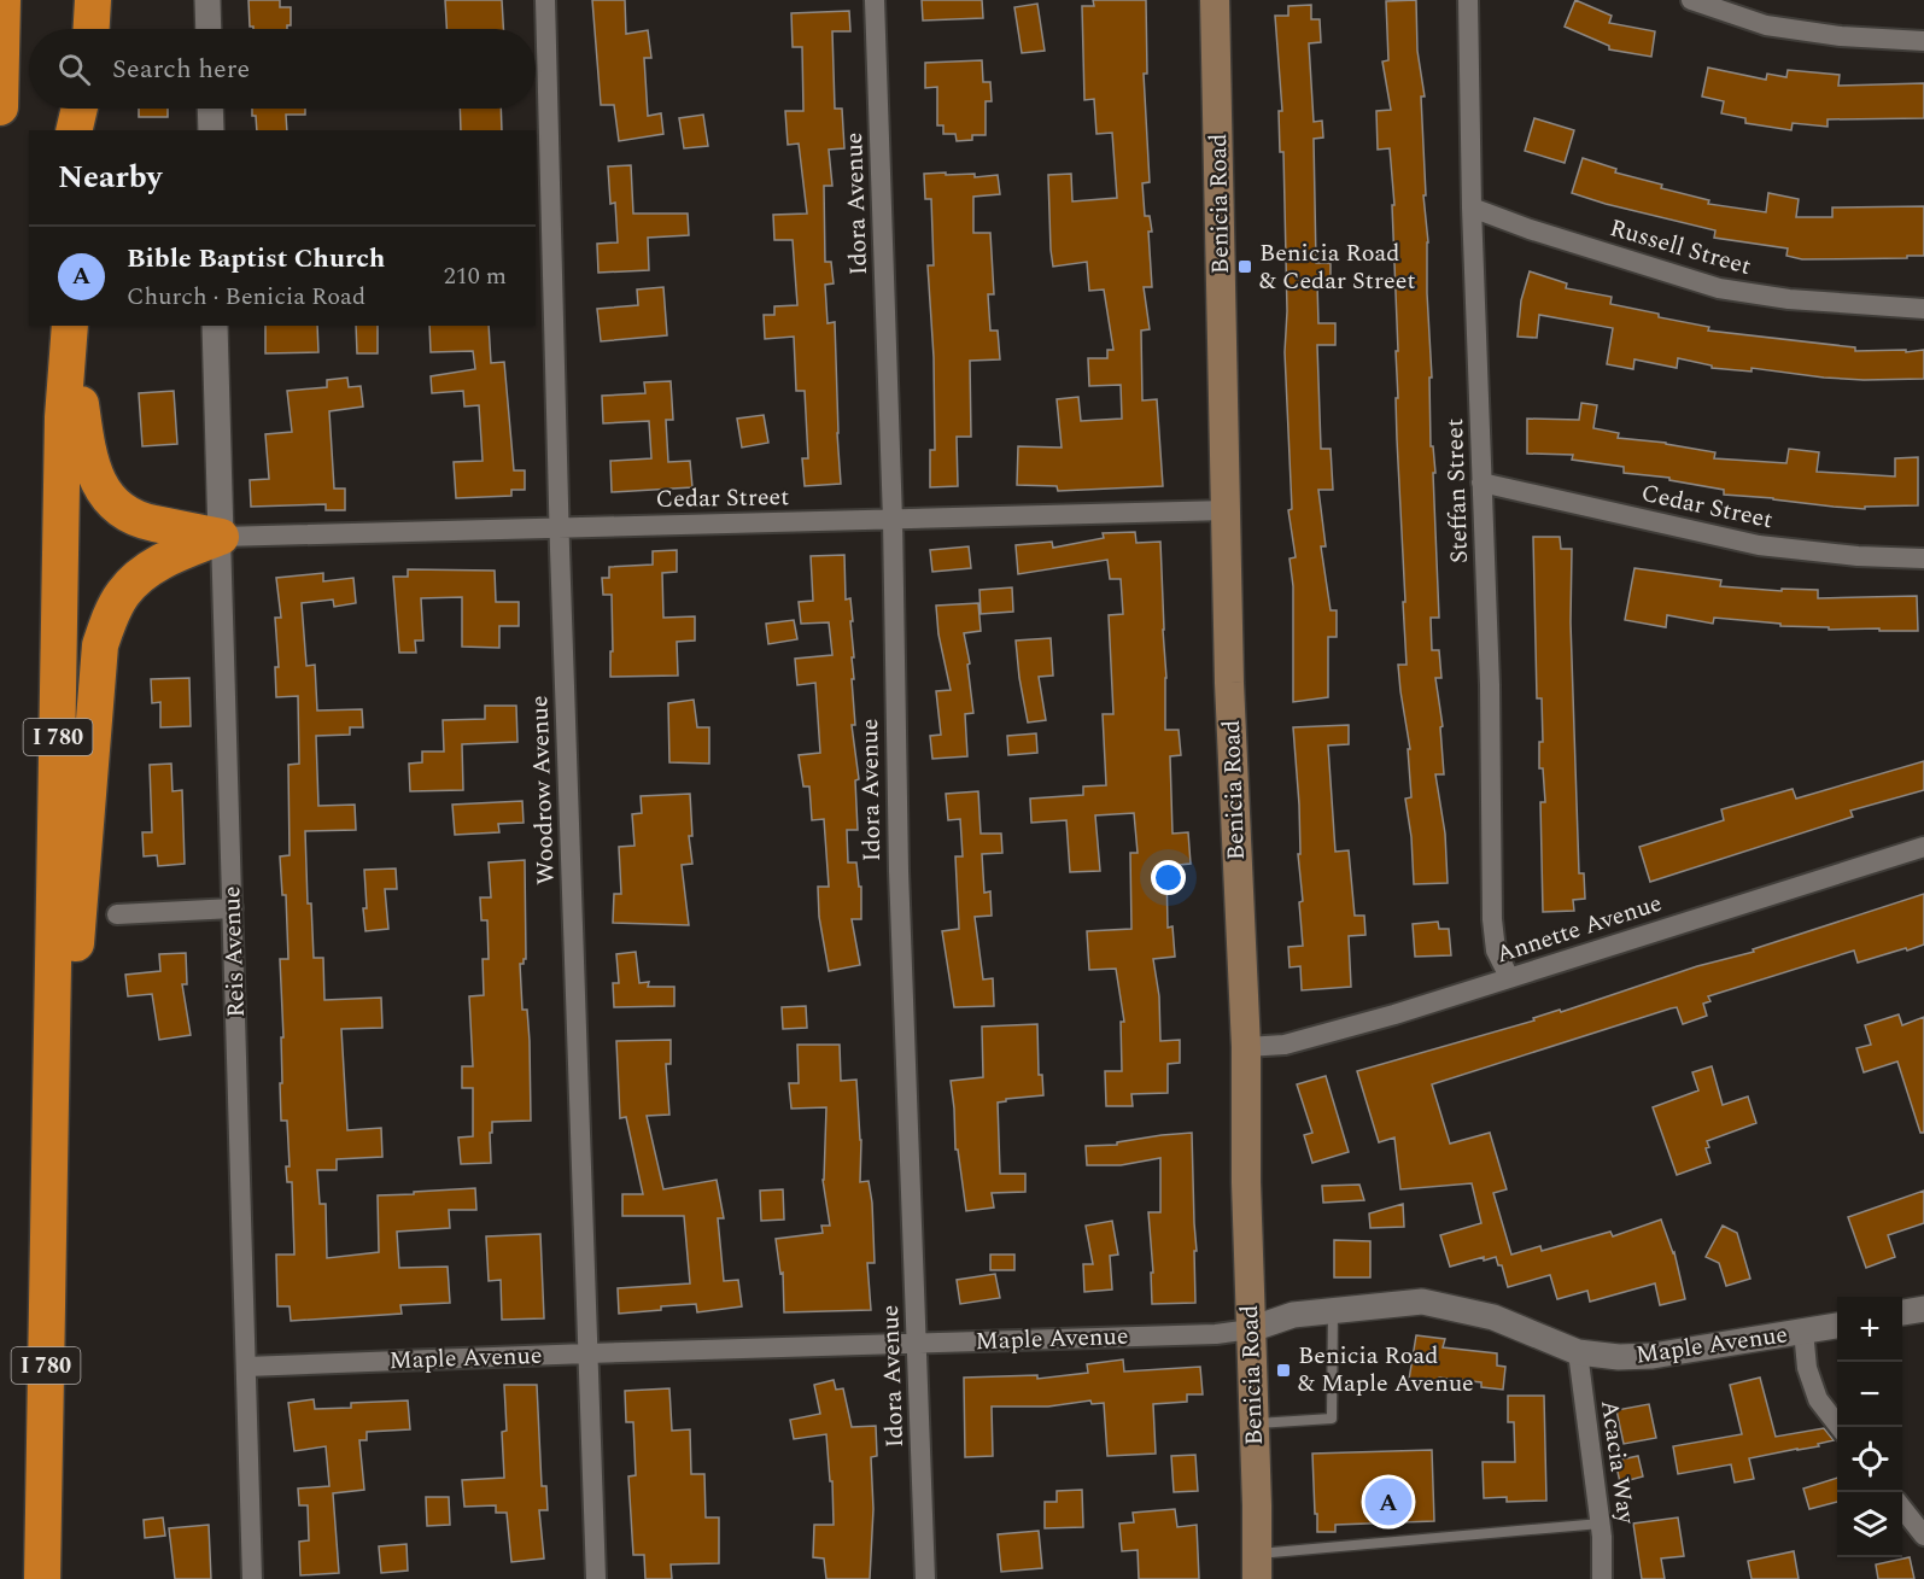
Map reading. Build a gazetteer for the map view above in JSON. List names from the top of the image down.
{
  "streets": {
    "highway": ["I 780"],
    "main road": ["Benicia Road"],
    "street": [
      "Idora Avenue",
      "Russell Street",
      "Steffan Street",
      "Cedar Street",
      "Woodrow Avenue",
      "Annette Avenue",
      "Reis Avenue",
      "Maple Avenue",
      "Acacia Way"
    ]
  },
  "crossings": [
    ["Idora Avenue", "Cedar Street"],
    ["Idora Avenue", "Maple Avenue"],
    ["Benicia Road", "Cedar Street"],
    ["Benicia Road", "Annette Avenue"],
    ["Benicia Road", "Maple Avenue"],
    ["Russell Street", "Steffan Street"],
    ["Steffan Street", "Cedar Street"],
    ["Steffan Street", "Annette Avenue"],
    ["Cedar Street", "Woodrow Avenue"],
    ["Cedar Street", "Reis Avenue"],
    ["Woodrow Avenue", "Maple Avenue"],
    ["Reis Avenue", "Maple Avenue"],
    ["Maple Avenue", "Acacia Way"]
  ],
  "places": {
    "transit": ["Benicia Road & Cedar Street", "Benicia Road & Maple Avenue"]
  },
  "page": {
    "search": "Search here",
    "heading": "Nearby",
    "list": [
      {
        "mark": "A",
        "name": "Bible Baptist Church",
        "note": "Church · Benicia Road",
        "value": "210 m"
      }
    ],
    "map_buttons": ["+", "−"],
    "pins": "A"
  }
}
